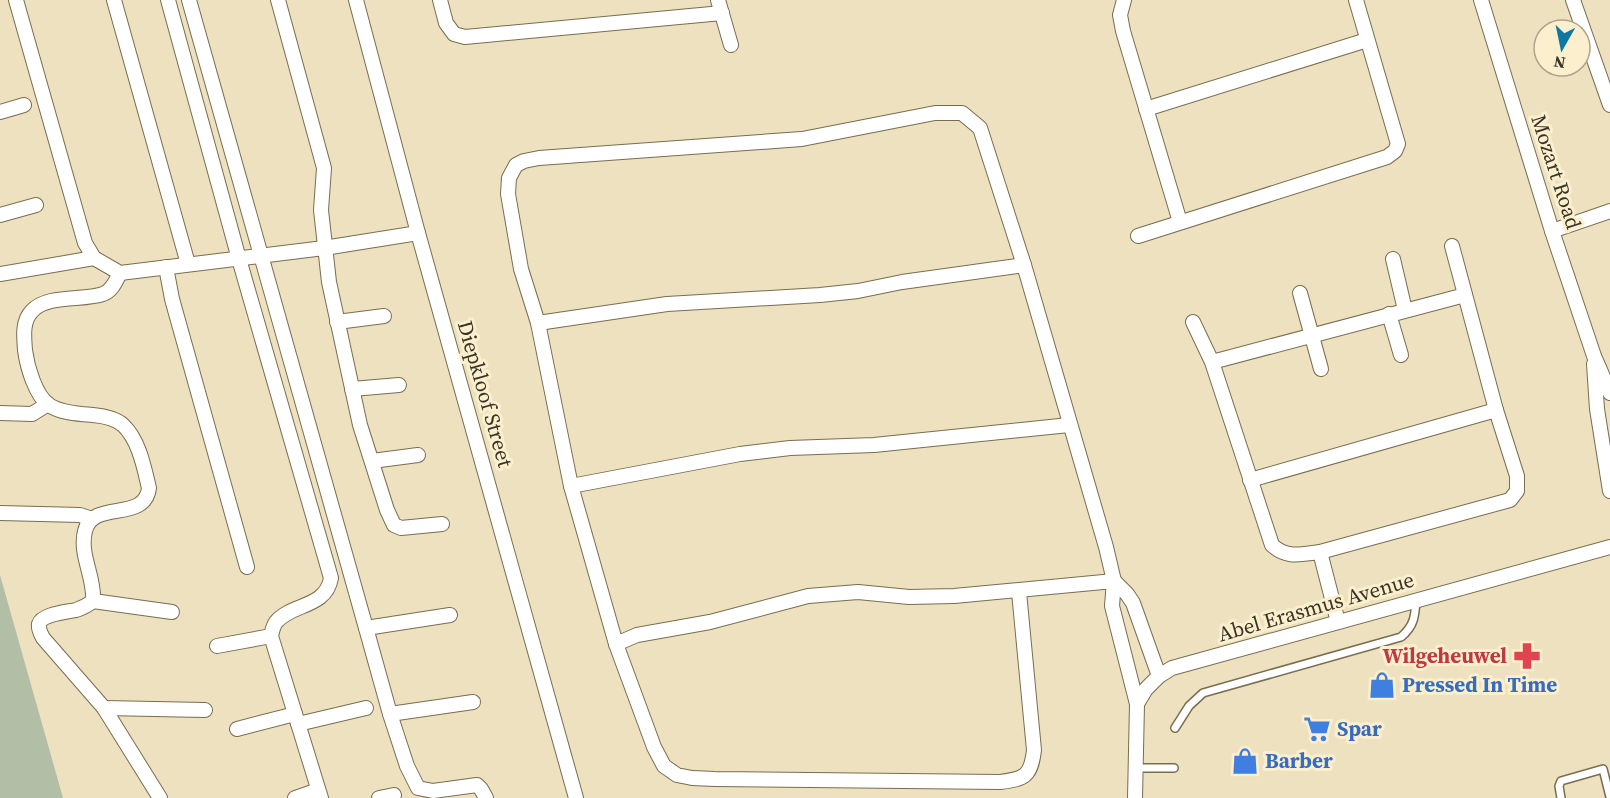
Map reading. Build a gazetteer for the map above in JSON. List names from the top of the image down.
{
  "streets": {
    "street": ["Mozart Road", "Diepkloof Street", "Abel Erasmus Avenue"]
  },
  "places": {
    "pharmacy": ["Wilgeheuwel"],
    "shop": ["Pressed In Time", "Barber"],
    "supermarket": ["Spar"]
  },
  "north": "bottom"
}
